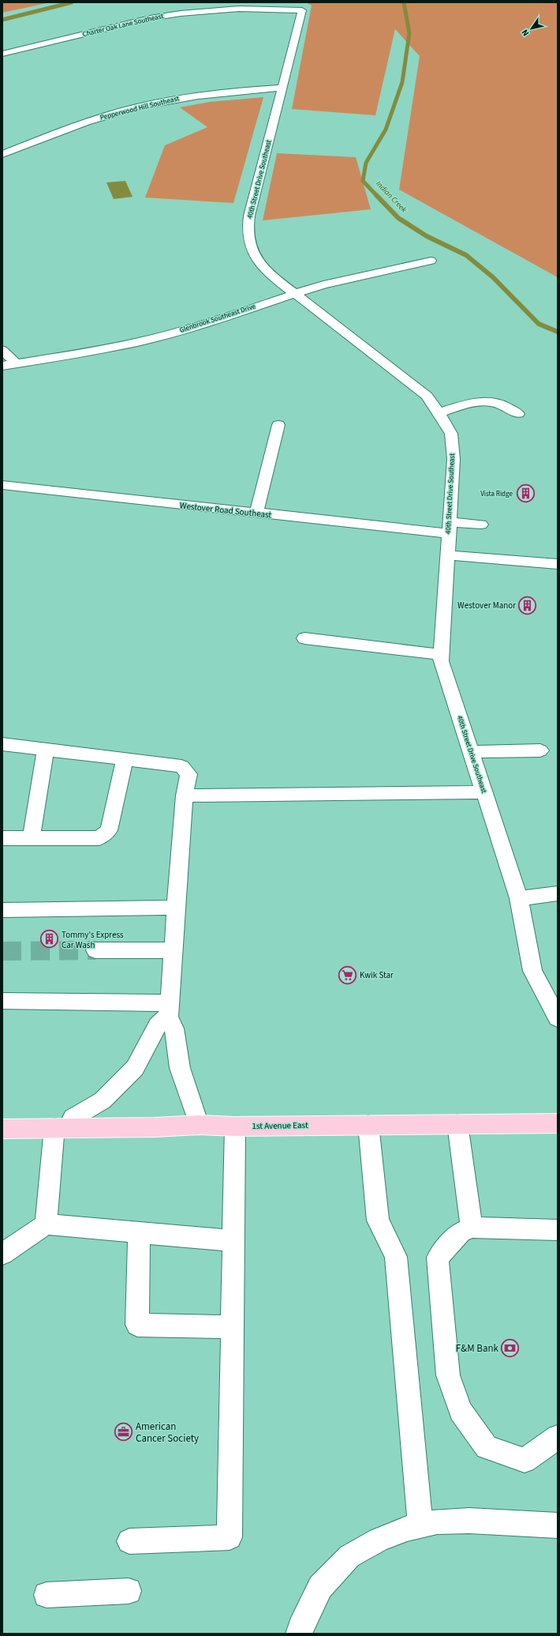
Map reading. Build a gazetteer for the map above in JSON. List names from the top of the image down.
{
  "streets": {
    "main road": ["1st Avenue East"],
    "street": [
      "Charter Oak Lane Southeast",
      "Pepperwood Hill Southeast",
      "40th Street Drive Southeast",
      "Glenbrook Southeast Drive",
      "Westover Road Southeast"
    ]
  },
  "crossings": [
    ["Charter Oak Lane Southeast", "40th Street Drive Southeast"],
    ["Pepperwood Hill Southeast", "40th Street Drive Southeast"],
    ["40th Street Drive Southeast", "Glenbrook Southeast Drive"],
    ["40th Street Drive Southeast", "Westover Road Southeast"]
  ],
  "water": ["Indian Creek"],
  "places": {
    "building": ["Vista Ridge", "Westover Manor", "Tommy's Express Car Wash"],
    "supermarket": ["Kwik Star"],
    "bank": ["F&M Bank"],
    "office": ["American Cancer Society"]
  },
  "north": "bottom left"
}
